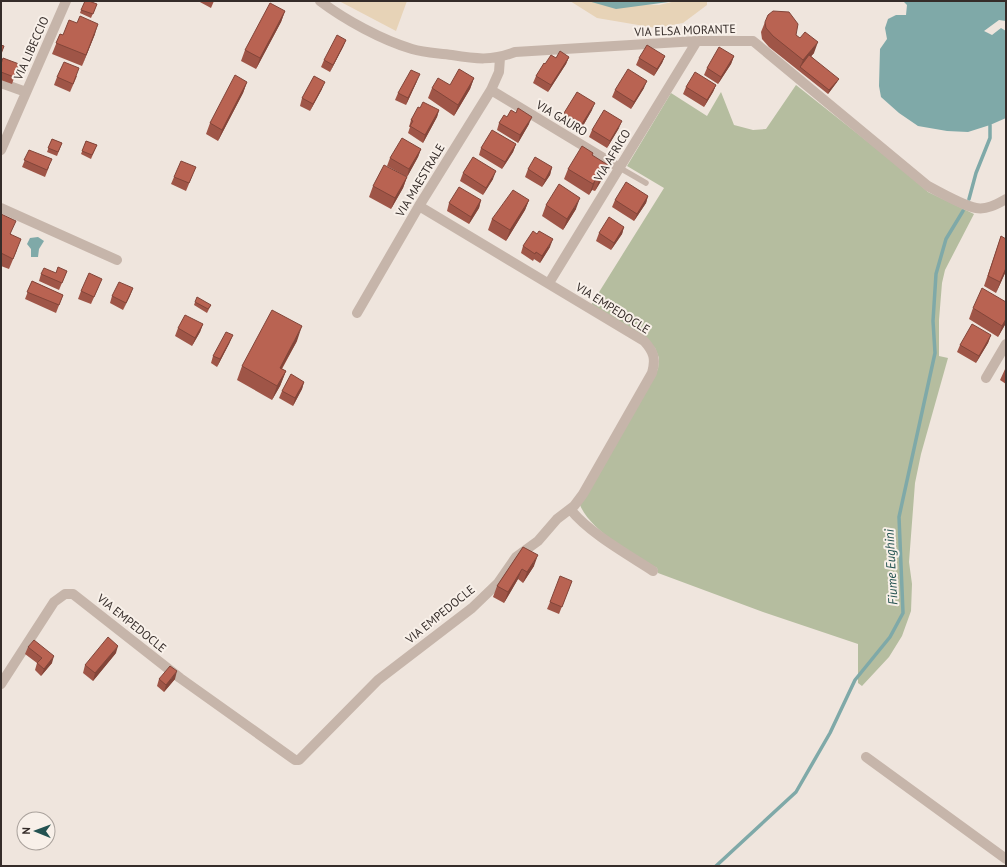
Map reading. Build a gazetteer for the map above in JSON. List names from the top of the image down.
{
  "streets": {
    "street": [
      "VIA ELSA MORANTE",
      "VIA LIBECCIO",
      "VIA GAURO",
      "VIA AFRICO",
      "VIA MAESTRALE",
      "VIA EMPEDOCLE"
    ]
  },
  "crossings": [
    ["VIA ELSA MORANTE", "VIA AFRICO"],
    ["VIA ELSA MORANTE", "VIA MAESTRALE"],
    ["VIA GAURO", "VIA AFRICO"],
    ["VIA GAURO", "VIA MAESTRALE"],
    ["VIA AFRICO", "VIA EMPEDOCLE"],
    ["VIA MAESTRALE", "VIA EMPEDOCLE"]
  ],
  "water": ["Fiume Eughini"],
  "north": "left"
}
